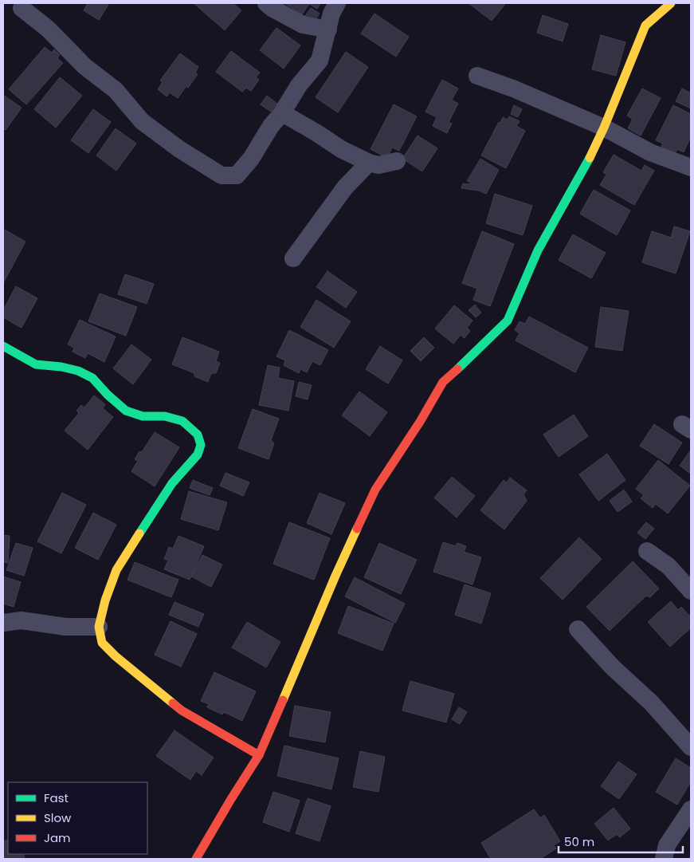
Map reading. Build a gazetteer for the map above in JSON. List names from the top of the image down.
{
  "legend": ["Fast", "Slow", "Jam"],
  "scale_bar": "50 m"
}
